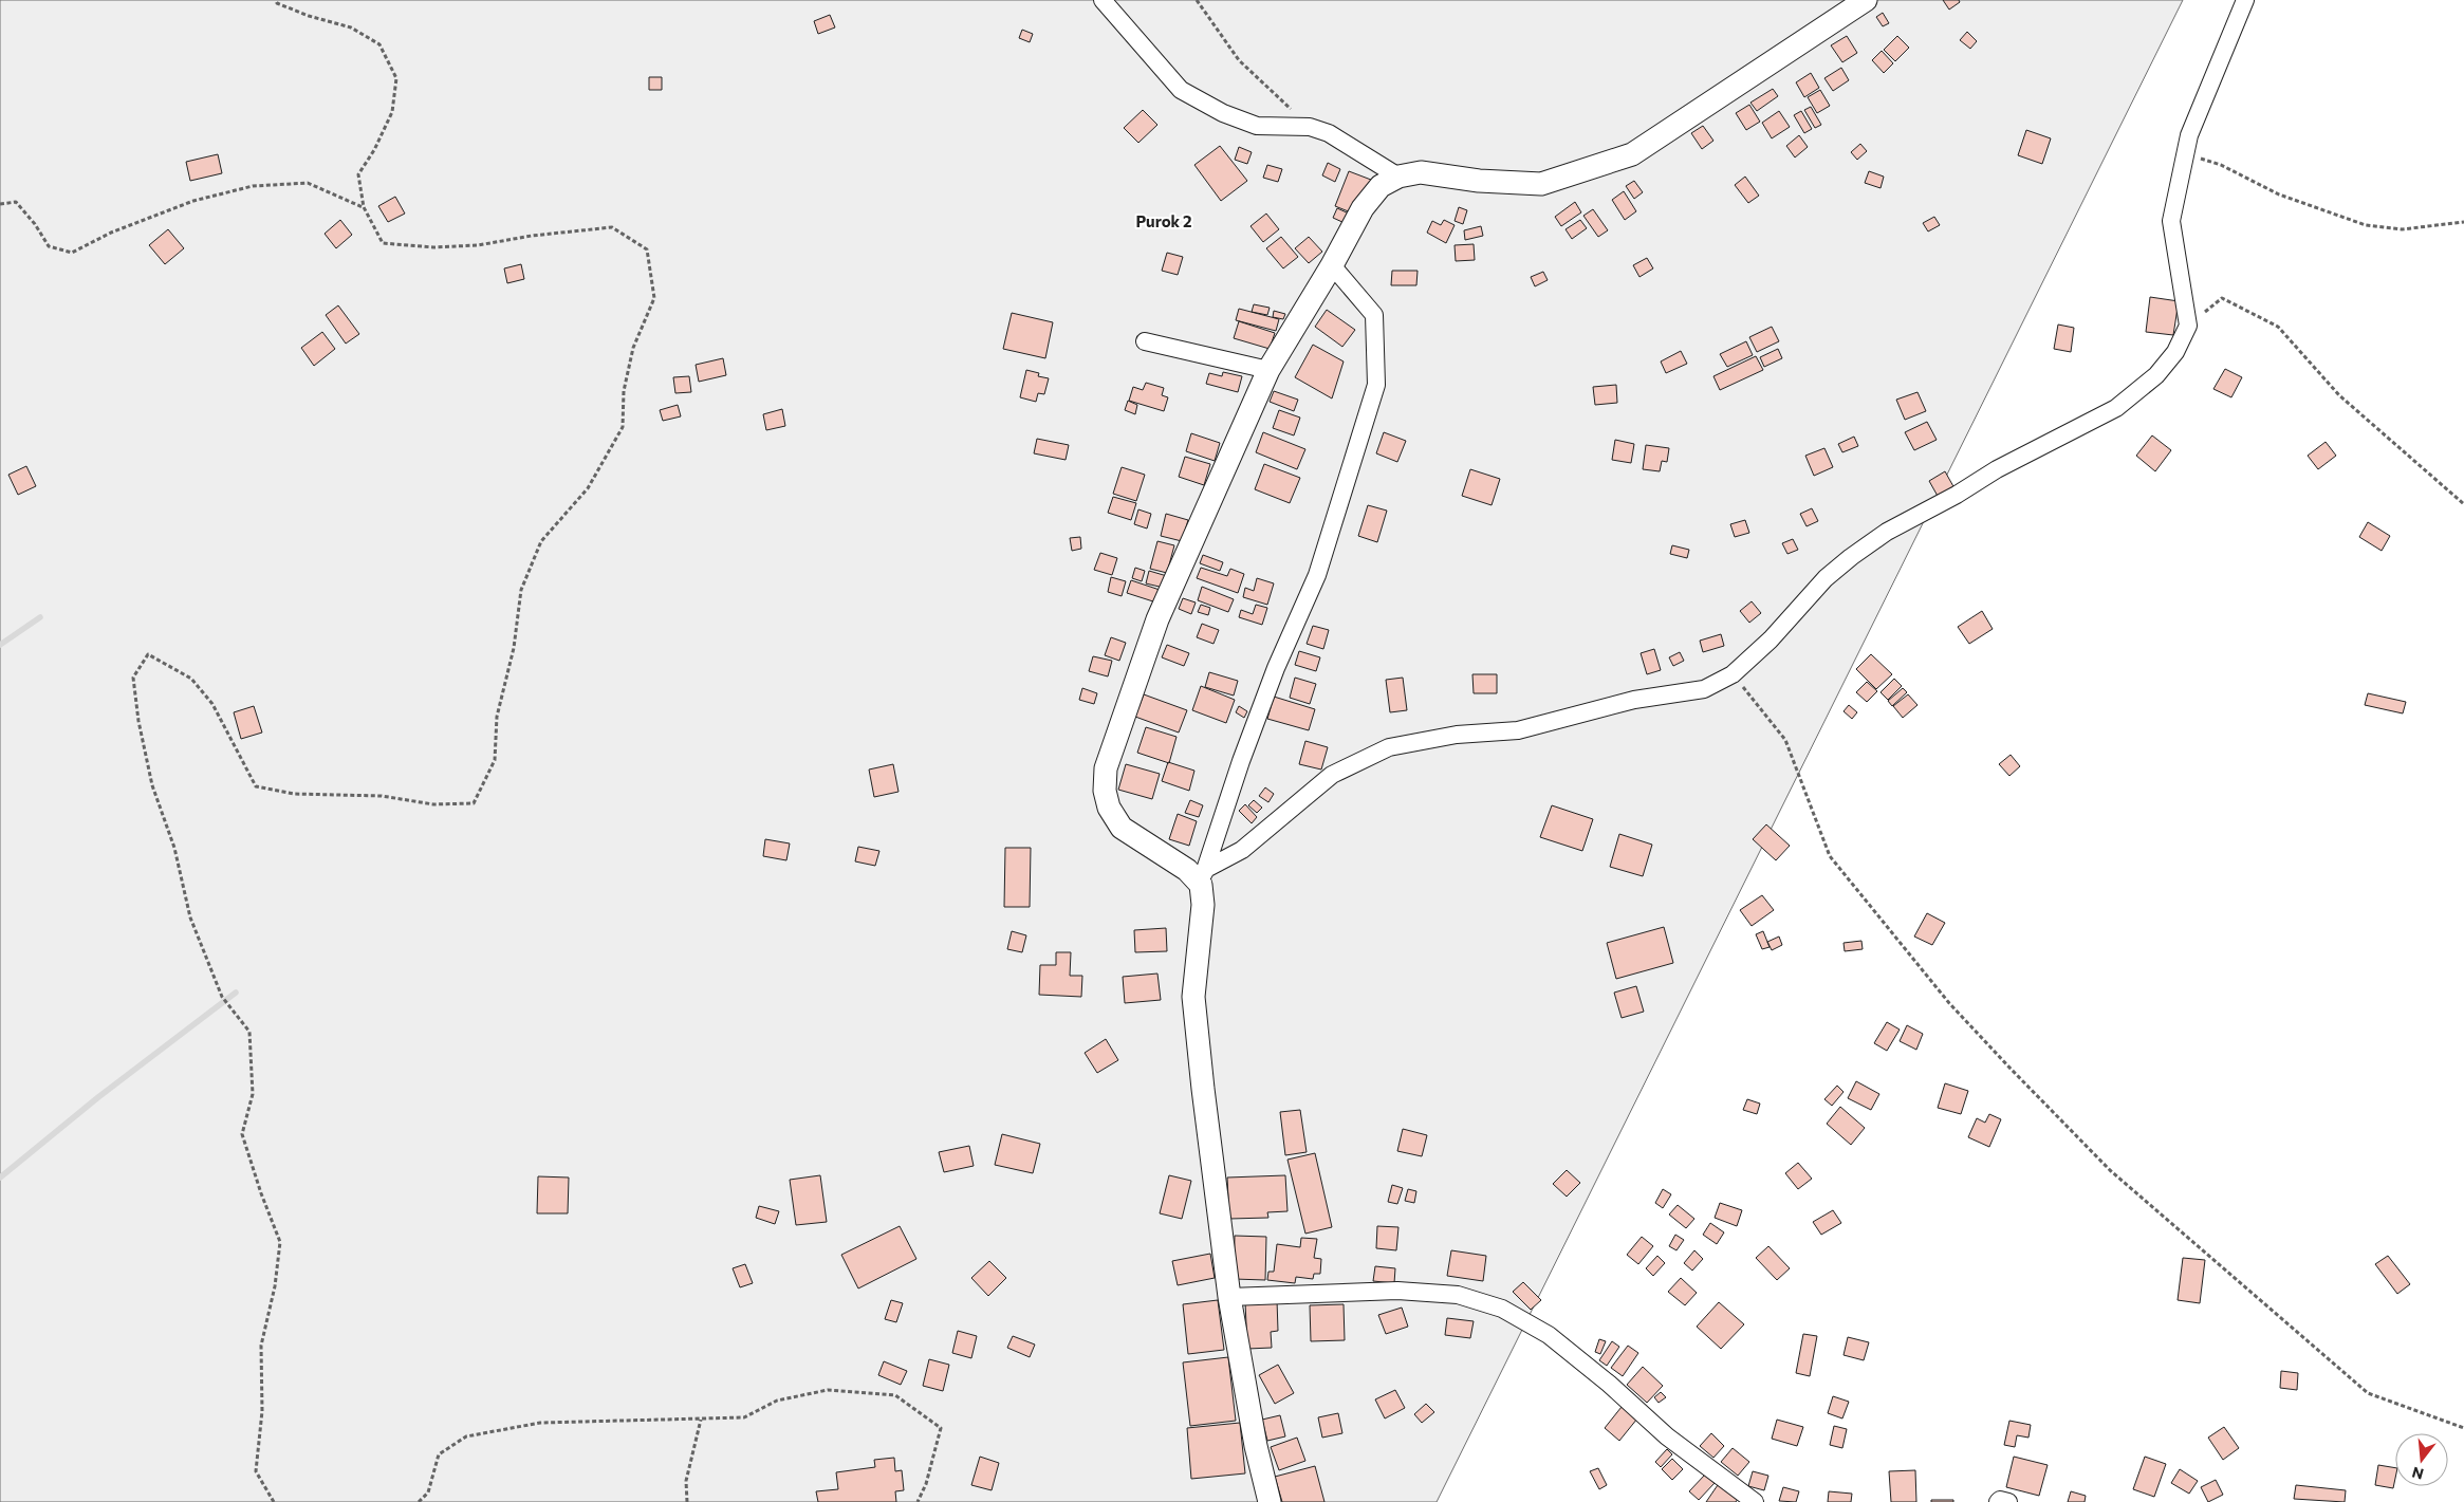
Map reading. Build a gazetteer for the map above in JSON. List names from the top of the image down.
{
  "districts": ["Purok 2"],
  "north": "bottom"
}
